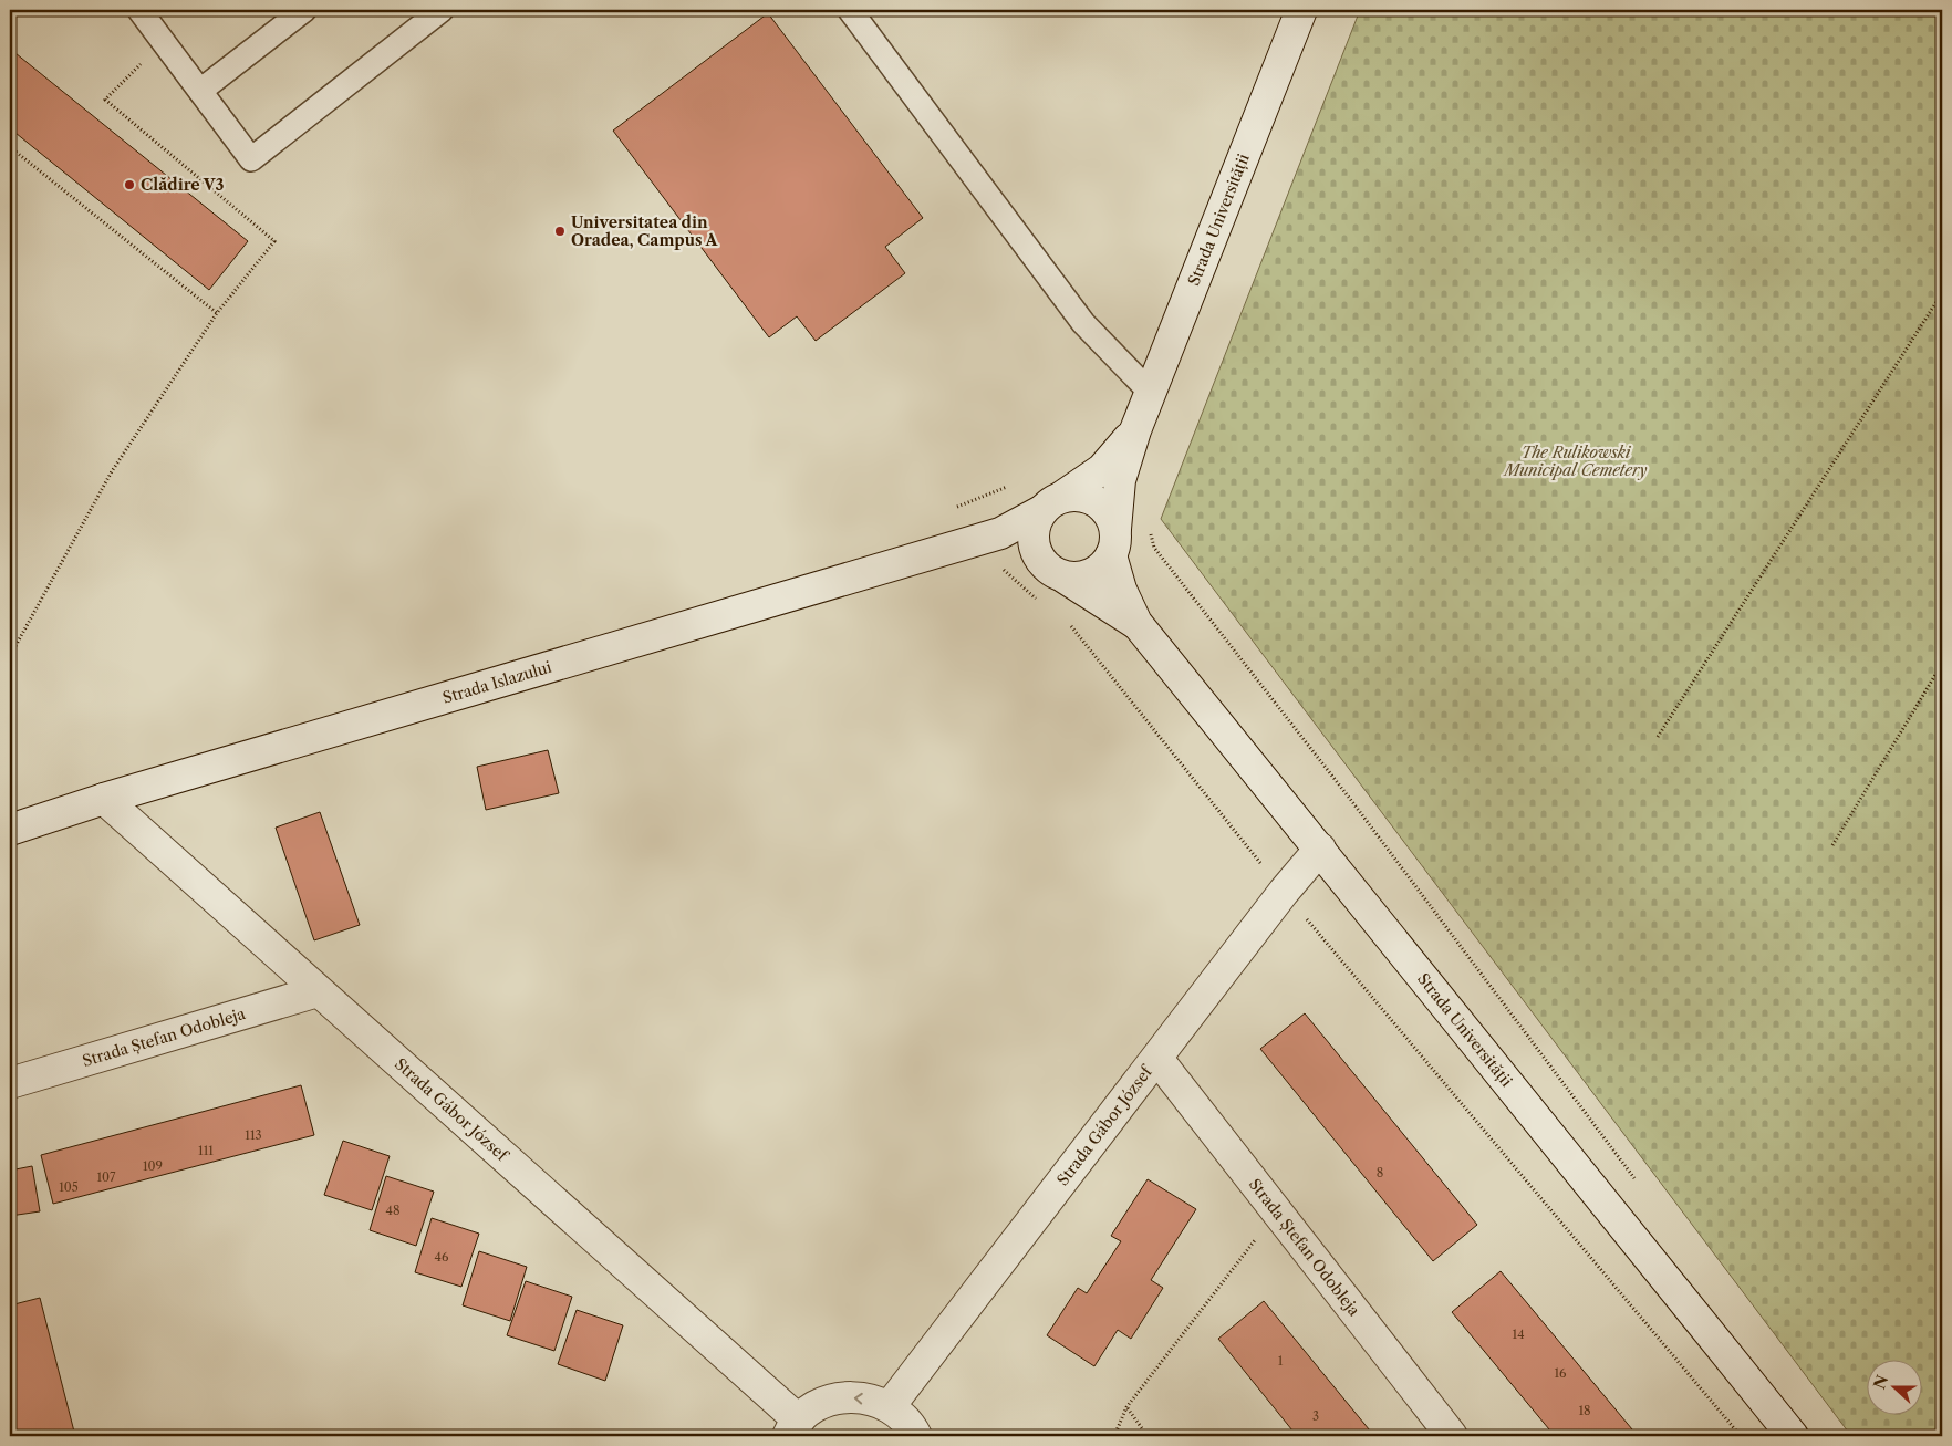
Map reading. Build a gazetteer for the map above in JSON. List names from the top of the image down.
{
  "streets": {
    "street": [
      "Strada Universității",
      "Strada Islazului",
      "Strada Ștefan Odobleja",
      "Strada Gábor József"
    ]
  },
  "crossings": [
    ["Strada Universității", "Strada Islazului"],
    ["Strada Universității", "Strada Gábor József"],
    ["Strada Islazului", "Strada Gábor József"],
    ["Strada Ștefan Odobleja", "Strada Gábor József"]
  ],
  "parks": ["The Rulikowski Municipal Cemetery"],
  "places": ["Clădire V3", "Universitatea din Oradea, Campus A"],
  "house_numbers": [
    "113",
    "111",
    "109",
    "8",
    "107",
    "105",
    "48",
    "46",
    "14",
    "1",
    "16",
    "18",
    "3"
  ],
  "north": "left"
}
